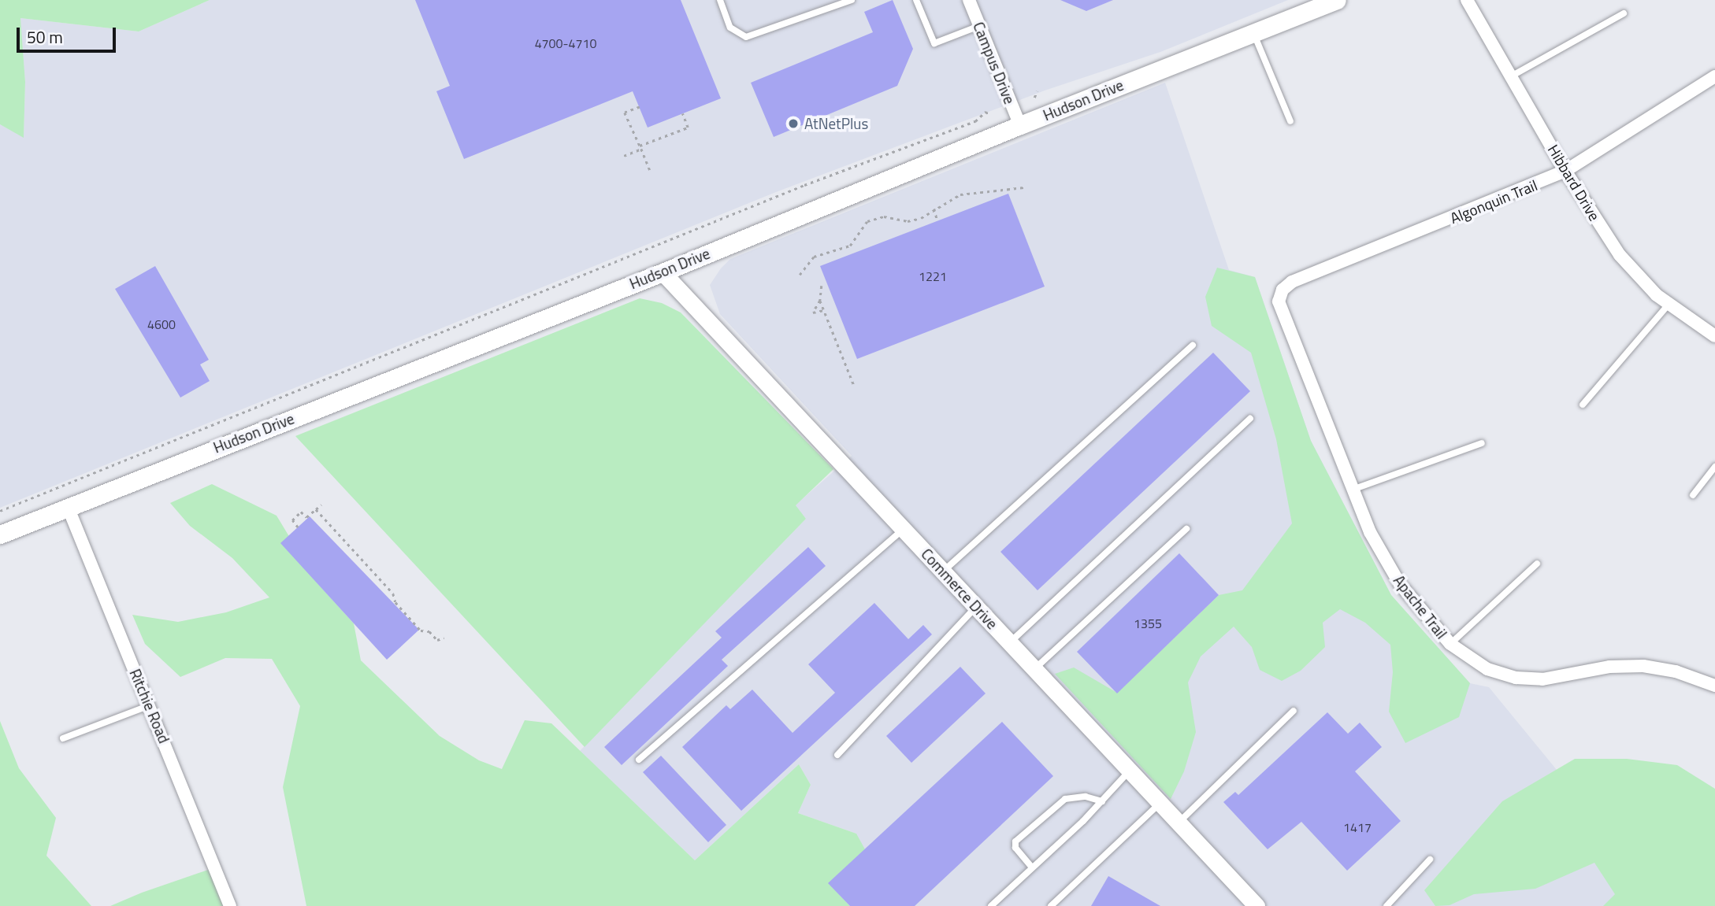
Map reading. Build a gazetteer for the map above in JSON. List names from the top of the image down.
{
  "streets": {
    "main road": ["Hudson Drive"],
    "street": [
      "Campus Drive",
      "Hibbard Drive",
      "Algonquin Trail",
      "Commerce Drive",
      "Apache Trail",
      "Ritchie Road"
    ]
  },
  "crossings": [
    ["Campus Drive", "Hudson Drive"],
    ["Hudson Drive", "Commerce Drive"],
    ["Hudson Drive", "Ritchie Road"],
    ["Hibbard Drive", "Algonquin Trail"],
    ["Algonquin Trail", "Apache Trail"]
  ],
  "places": ["AtNetPlus"],
  "house_numbers": [
    "4700-4710",
    "1221",
    "4600",
    "1355",
    "1417"
  ],
  "scale_bar": "50 m"
}
